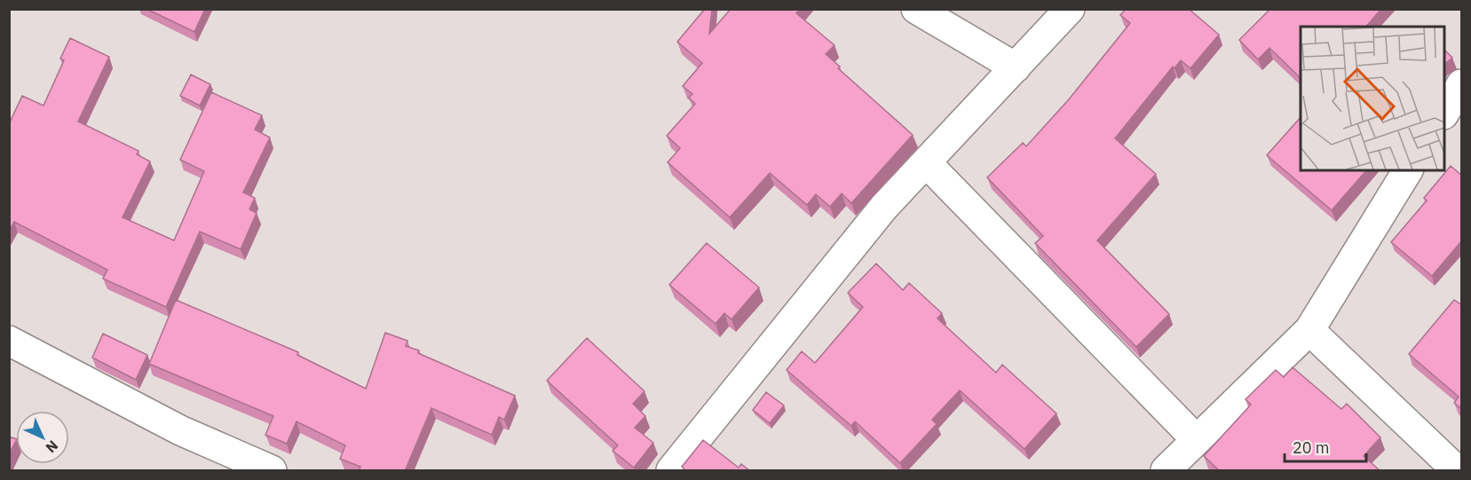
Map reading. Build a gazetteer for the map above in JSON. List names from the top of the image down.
{
  "scale_bar": "20 m",
  "north": "bottom right"
}
